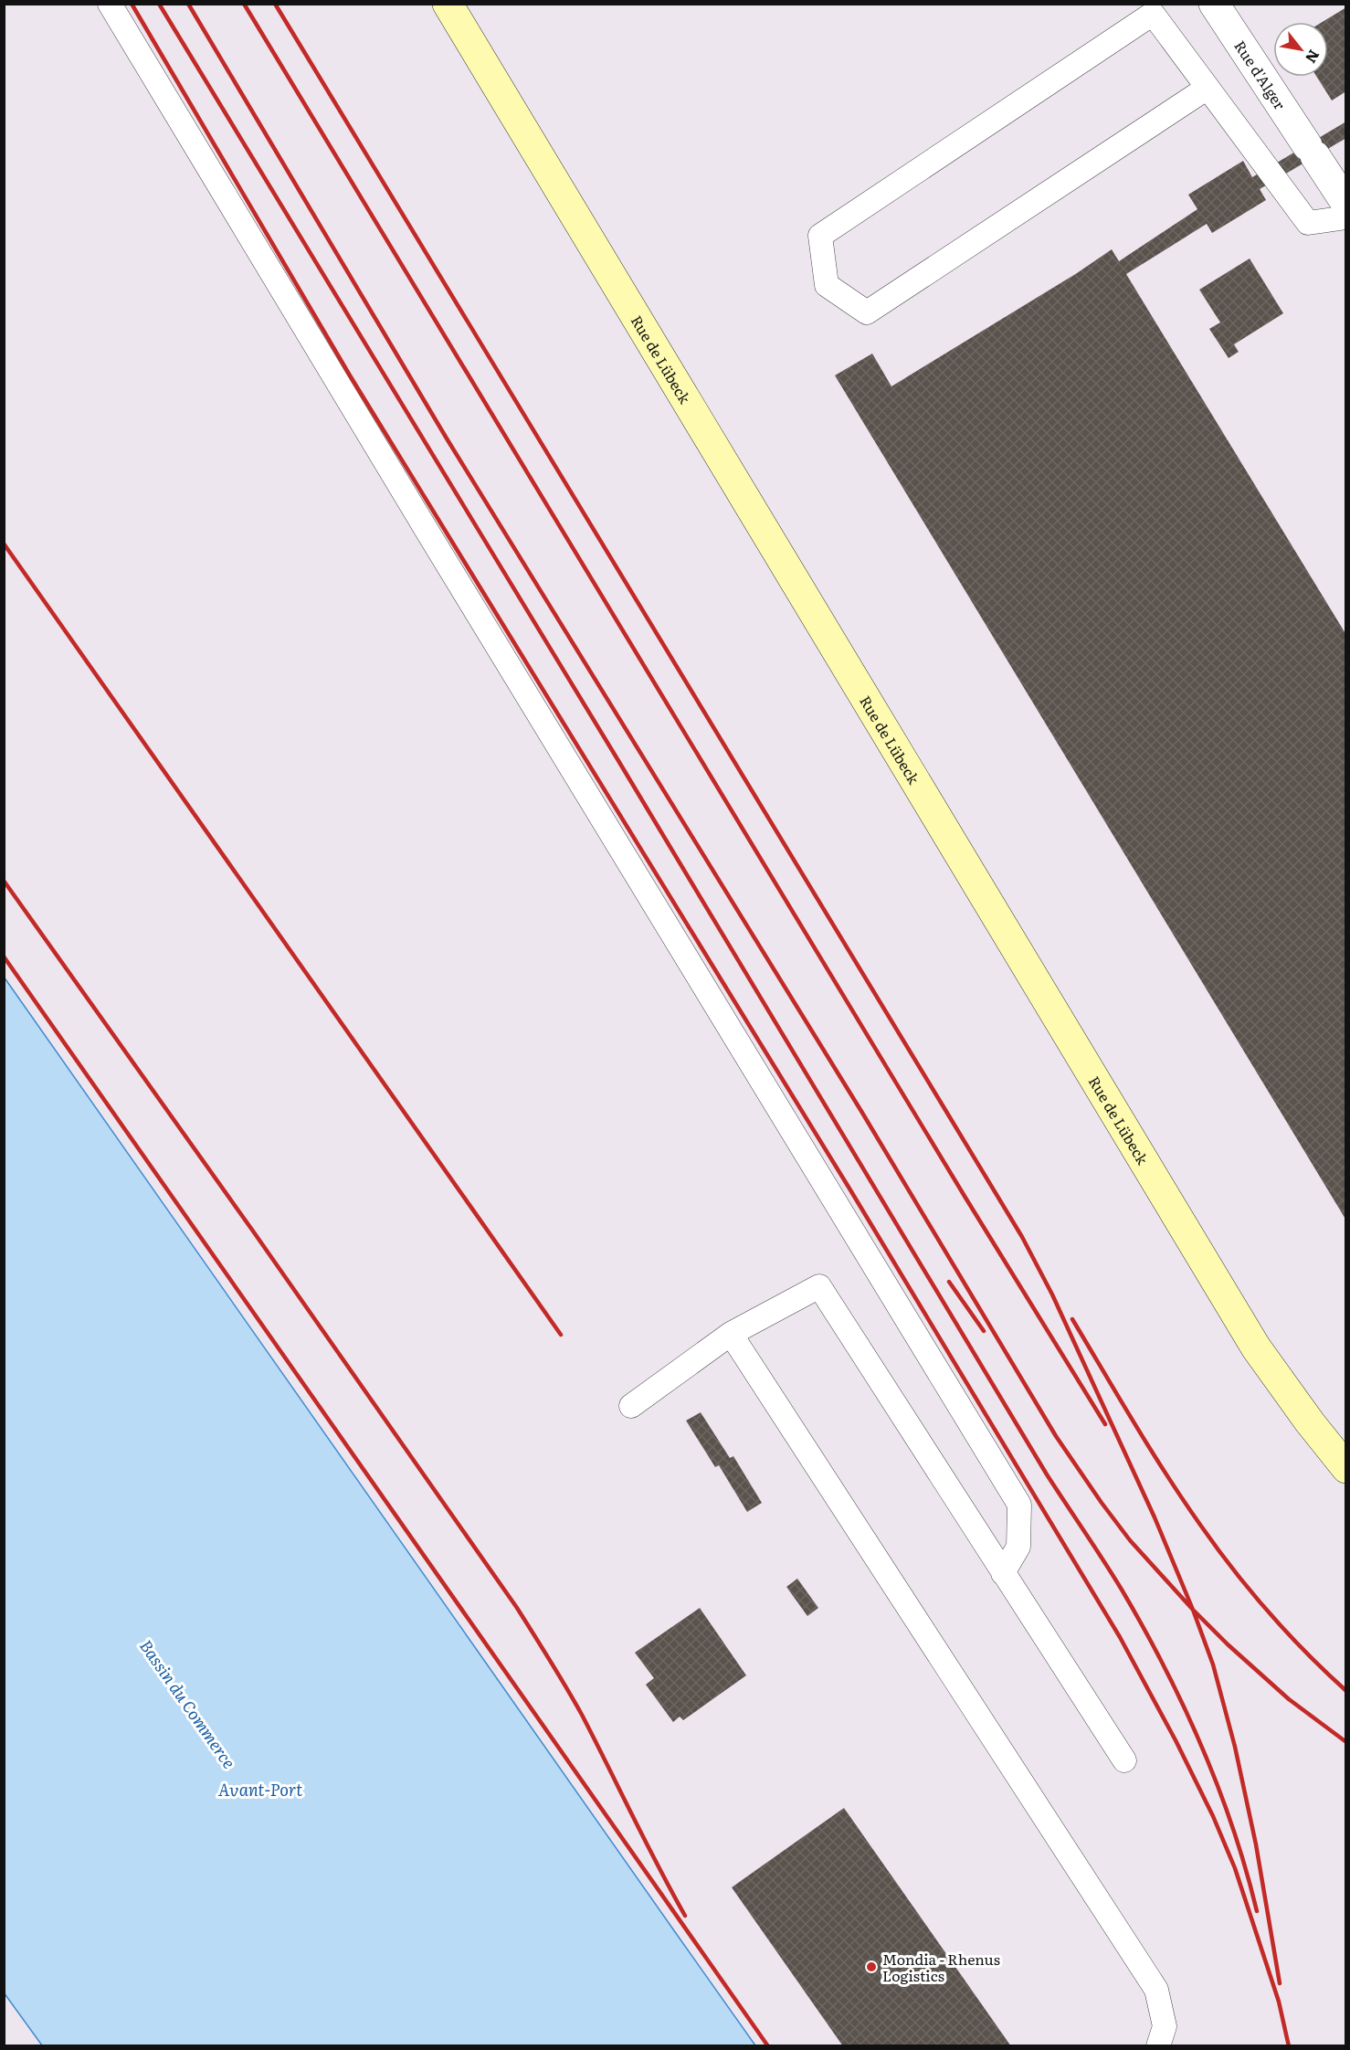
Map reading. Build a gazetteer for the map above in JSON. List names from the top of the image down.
{
  "streets": {
    "main road": ["Rue de Lübeck"],
    "street": ["Rue d'Alger"]
  },
  "water": ["Bassin du Commerce", "Avant-Port"],
  "places": ["Mondia - Rhenus Logistics"],
  "north": "bottom right"
}
